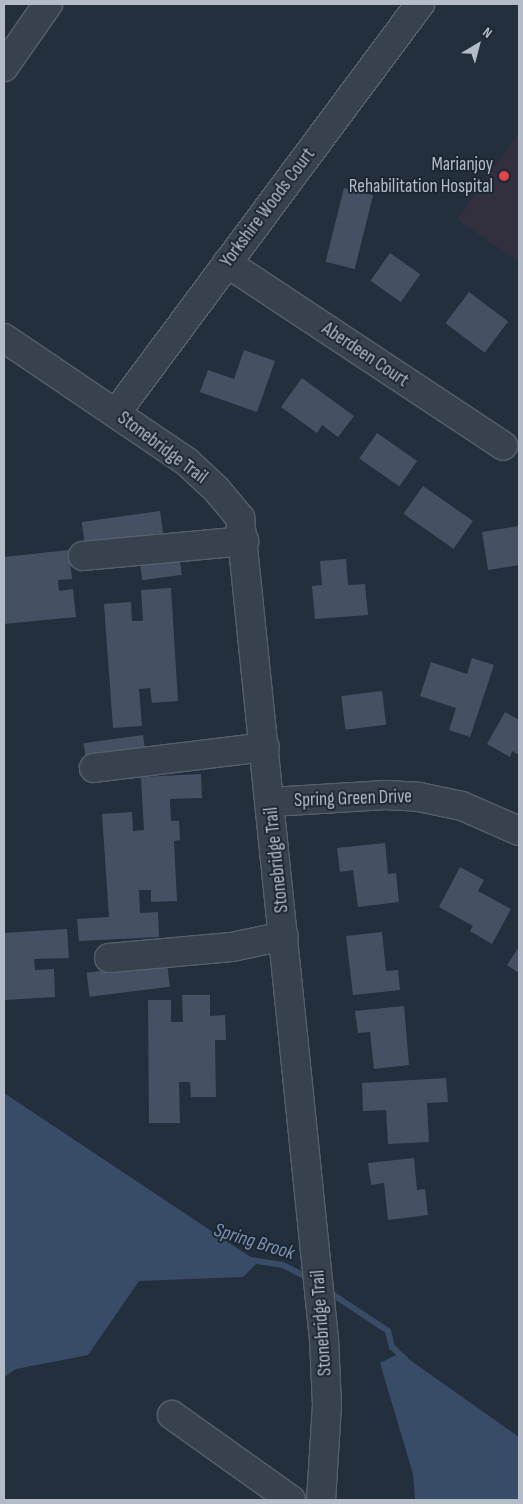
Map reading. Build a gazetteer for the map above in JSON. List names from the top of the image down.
{
  "streets": {
    "street": [
      "Yorkshire Woods Court",
      "Aberdeen Court",
      "Stonebridge Trail",
      "Spring Green Drive"
    ]
  },
  "crossings": [
    ["Yorkshire Woods Court", "Aberdeen Court"],
    ["Yorkshire Woods Court", "Stonebridge Trail"],
    ["Stonebridge Trail", "Spring Green Drive"]
  ],
  "water": ["Spring Brook"],
  "places": ["Marianjoy Rehabilitation Hospital"],
  "north": "top right"
}
